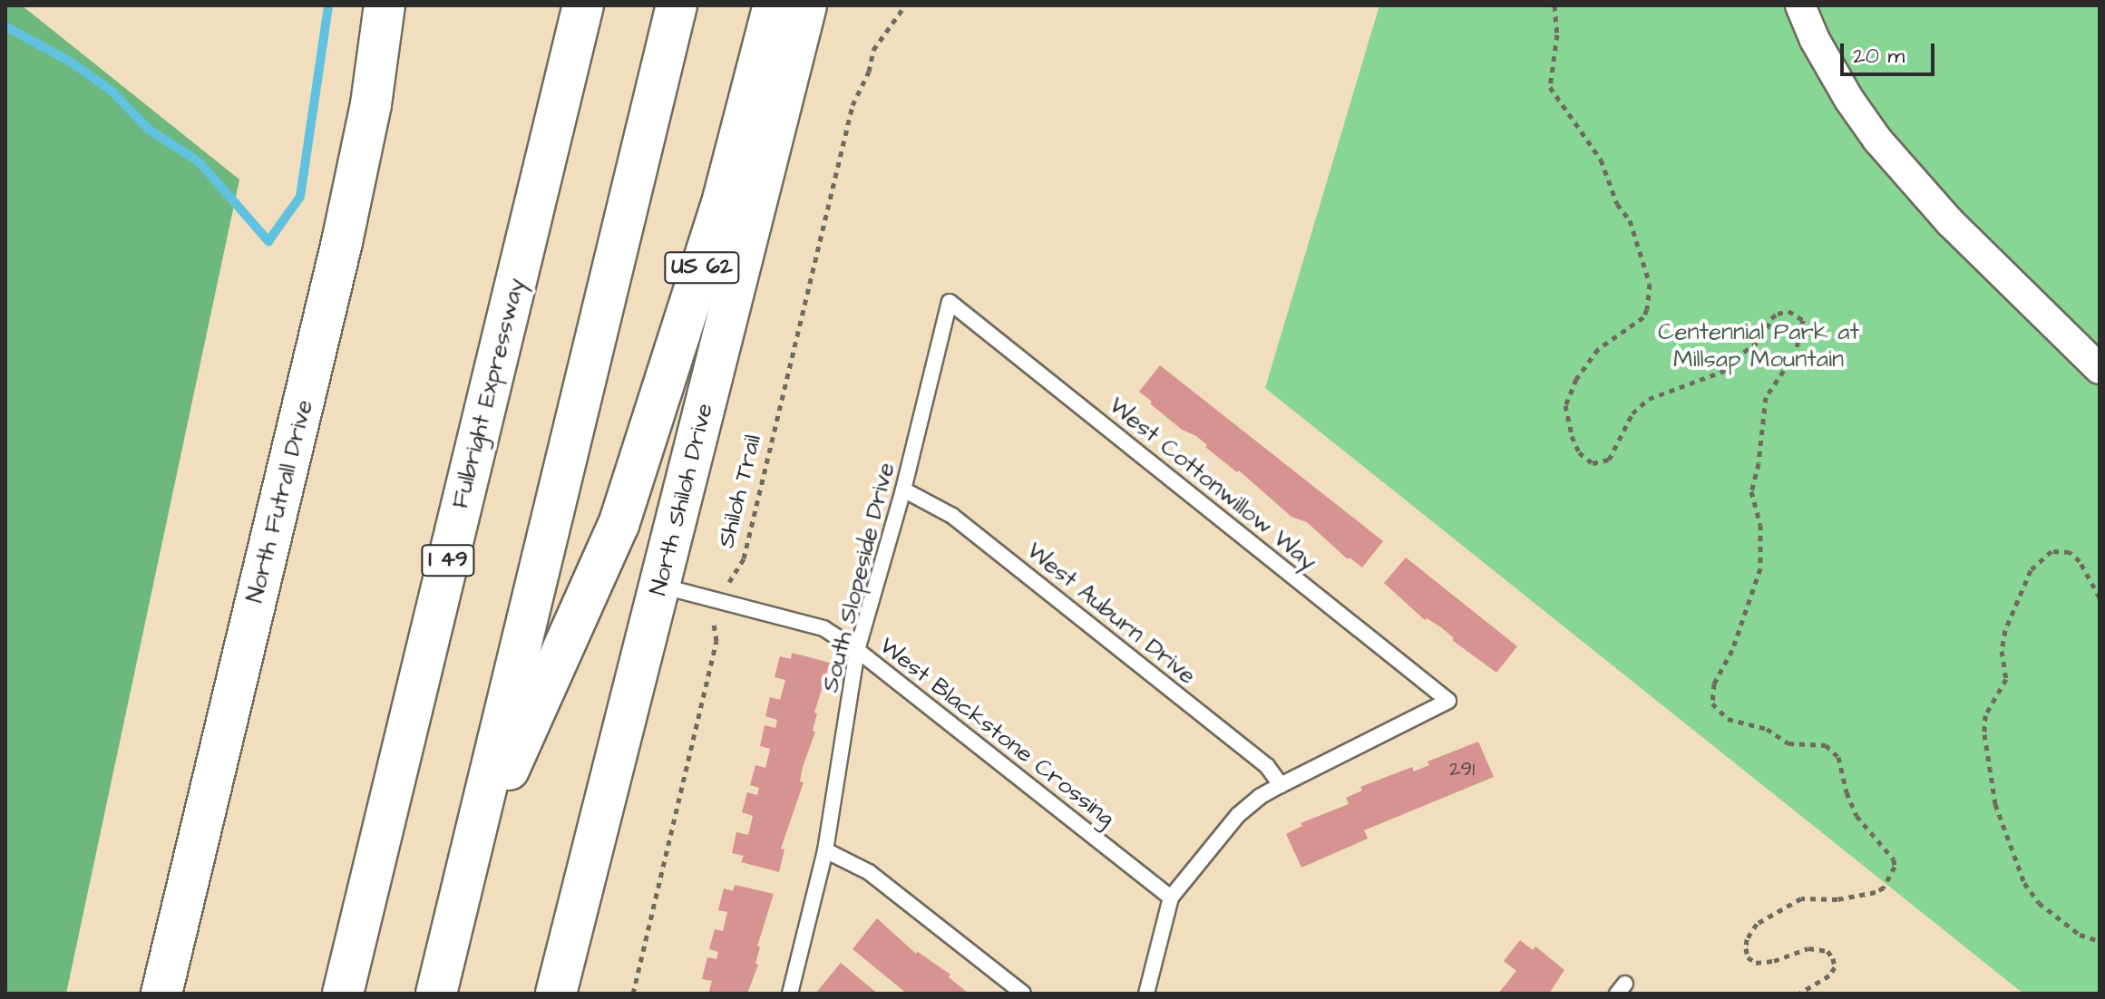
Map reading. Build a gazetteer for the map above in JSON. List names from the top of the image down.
{
  "streets": {
    "main road": [
      "US 62",
      "Fulbright Expressway",
      "North Shiloh Drive",
      "North Futrall Drive",
      "I 49"
    ],
    "lane": [
      "West Cottonwillow Way",
      "South Slopeside Drive",
      "West Auburn Drive",
      "West Blackstone Crossing"
    ],
    "path": ["Shiloh Trail"]
  },
  "crossings": [
    ["West Cottonwillow Way", "South Slopeside Drive"],
    ["West Cottonwillow Way", "West Auburn Drive"],
    ["Shiloh Trail", "West Blackstone Crossing"],
    ["North Shiloh Drive", "West Blackstone Crossing"],
    ["South Slopeside Drive", "West Auburn Drive"],
    ["South Slopeside Drive", "West Blackstone Crossing"]
  ],
  "parks": ["Centennial Park at Millsap Mountain"],
  "house_numbers": ["291"],
  "scale_bar": "20 m"
}
